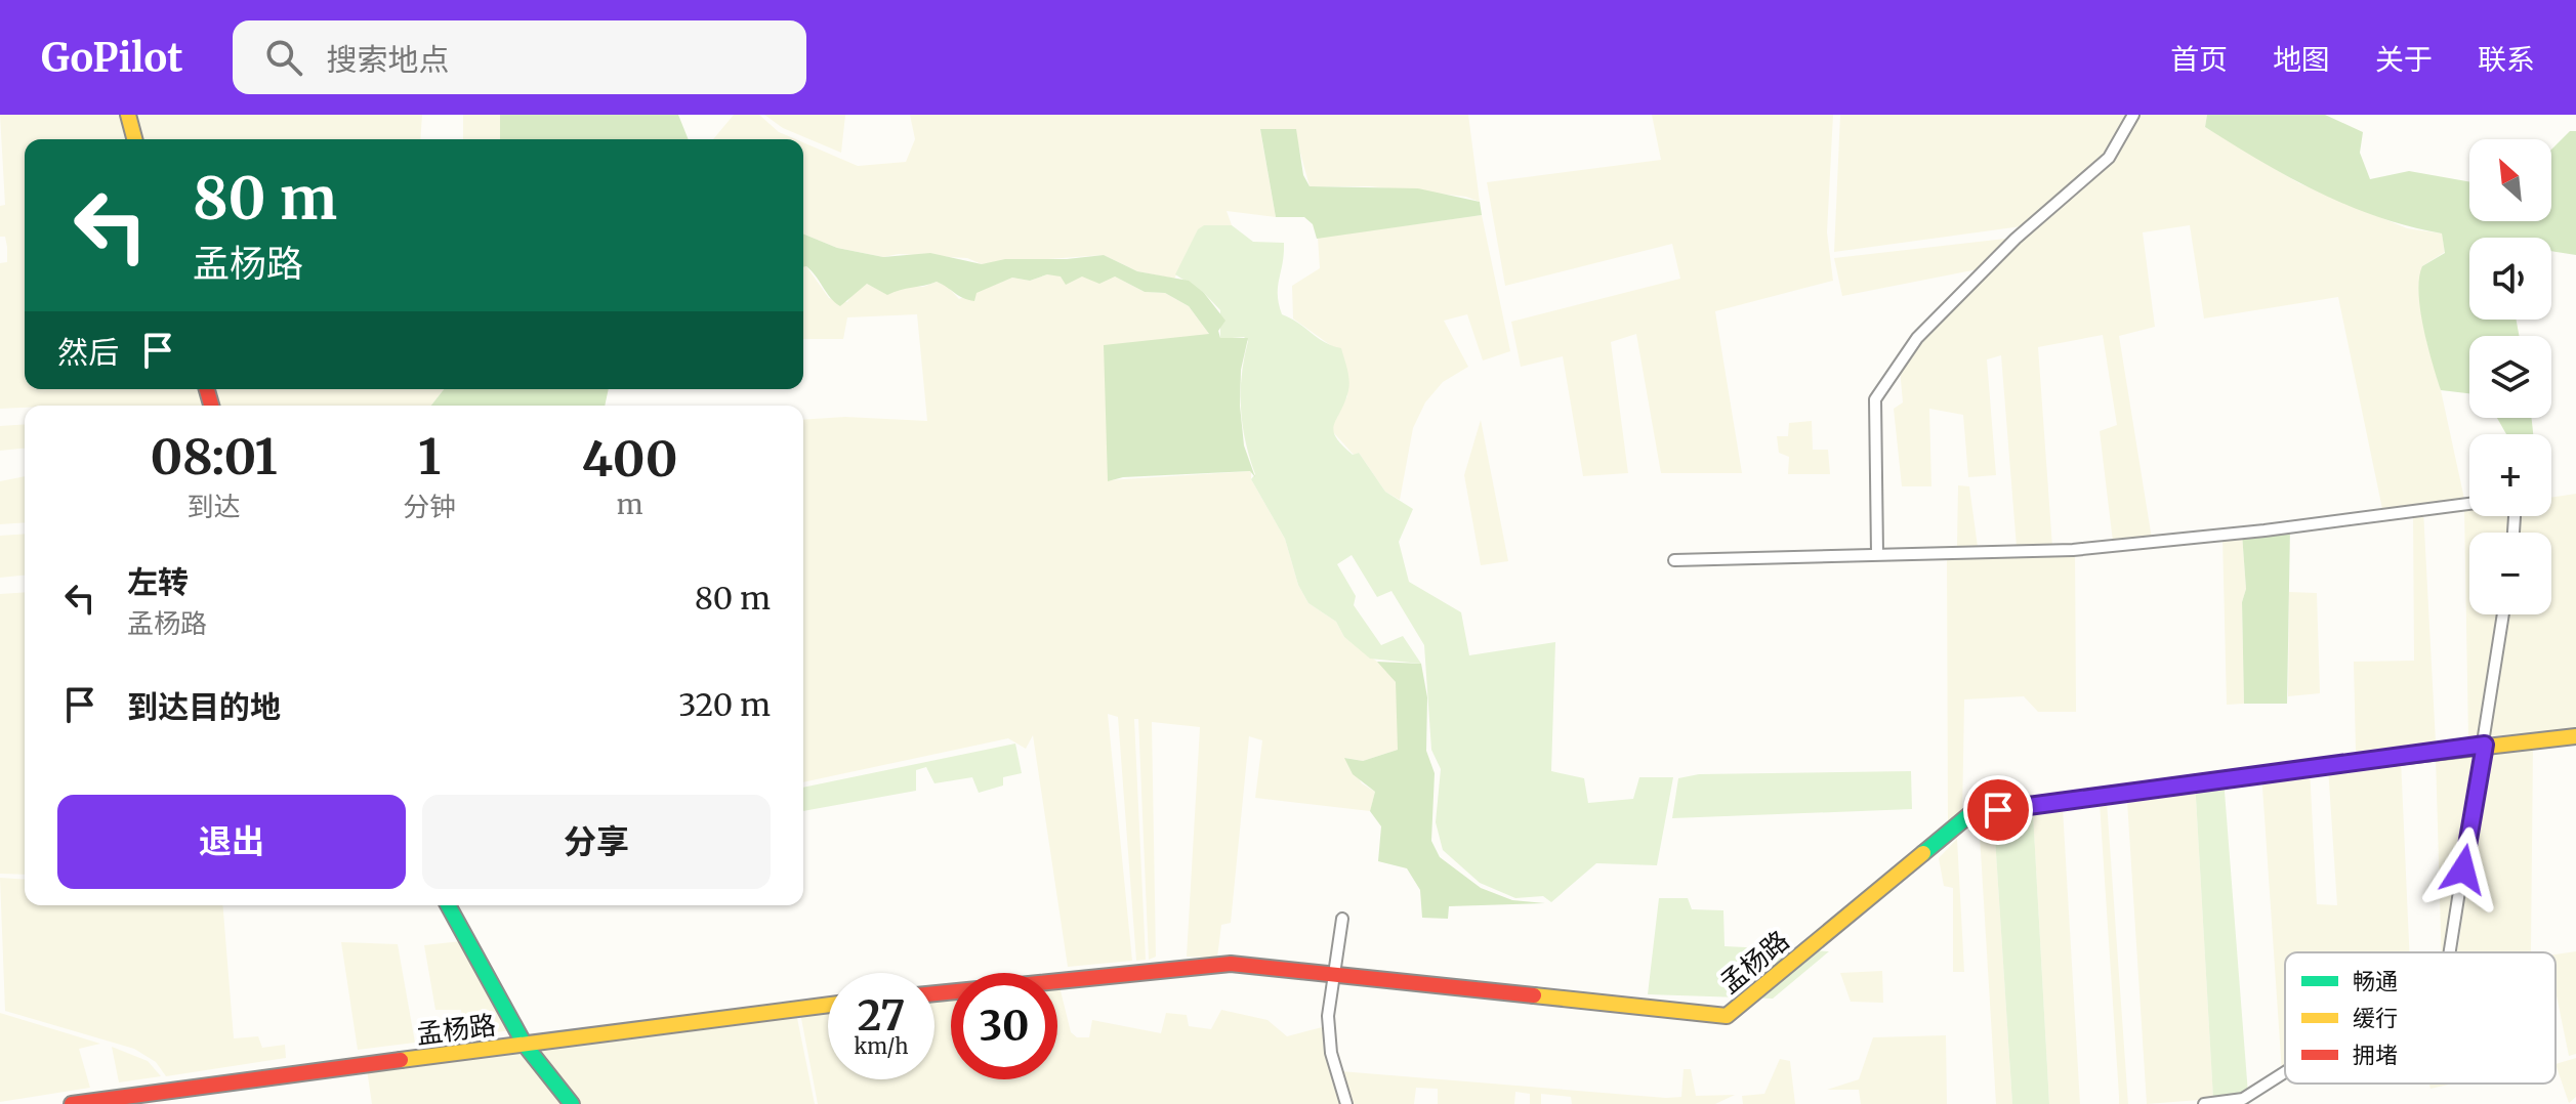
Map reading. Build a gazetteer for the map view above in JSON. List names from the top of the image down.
{
  "streets": {
    "main road": ["孟杨路"]
  },
  "legend": ["畅通", "缓行", "拥堵"],
  "north": "top left",
  "page": {
    "header": "GoPilot",
    "search": "搜索地点",
    "nav": [
      "首页",
      "地图",
      "关于",
      "联系"
    ],
    "map_buttons": ["+", "−"],
    "turn": ["80 m", "孟杨路"],
    "then": "然后",
    "eta": [
      "08:01",
      "到达",
      "1",
      "分钟",
      "400",
      "m"
    ],
    "list": [
      {
        "name": "左转",
        "note": "孟杨路",
        "value": "80 m"
      },
      {
        "name": "到达目的地",
        "value": "320 m"
      }
    ],
    "buttons": ["退出", "分享"],
    "speed": "27 km/h",
    "limit": "30"
  }
}
